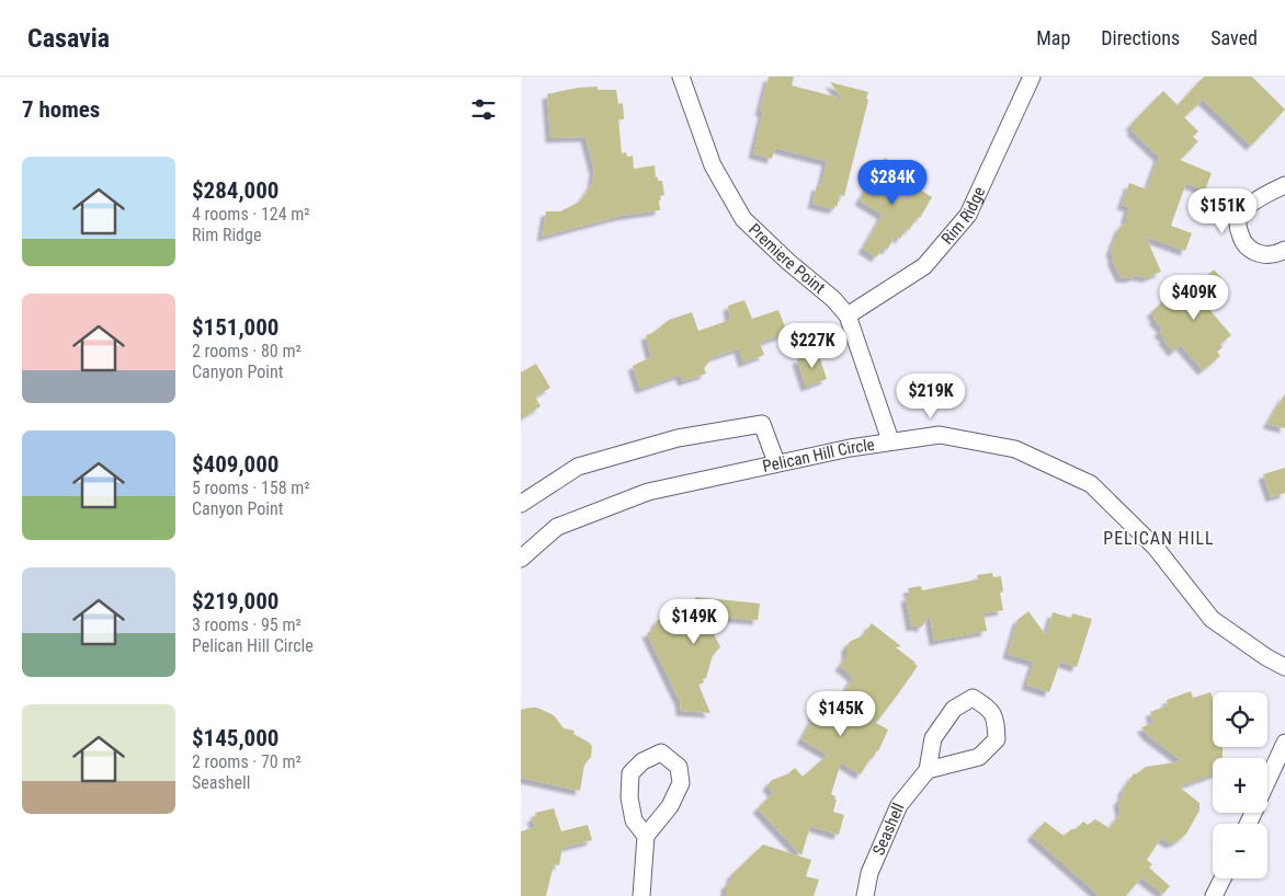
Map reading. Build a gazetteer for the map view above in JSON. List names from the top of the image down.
{
  "streets": {
    "street": [
      "Rim Ridge",
      "Premiere Point",
      "Pelican Hill Circle",
      "Seashell"
    ]
  },
  "crossings": [
    ["Rim Ridge", "Premiere Point"],
    ["Premiere Point", "Pelican Hill Circle"]
  ],
  "districts": ["PELICAN HILL"],
  "page": {
    "header": "Casavia",
    "nav": ["Map", "Directions", "Saved"],
    "heading": "7 homes",
    "list": [
      {
        "name": "$284,000",
        "note": "4 rooms · 124 m² · Rim Ridge"
      },
      {
        "name": "$151,000",
        "note": "2 rooms · 80 m² · Canyon Point"
      },
      {
        "name": "$409,000",
        "note": "5 rooms · 158 m² · Canyon Point"
      },
      {
        "name": "$219,000",
        "note": "3 rooms · 95 m² · Pelican Hill Circle"
      },
      {
        "name": "$145,000",
        "note": "2 rooms · 70 m² · Seashell"
      }
    ],
    "price": [
      "$284K",
      "$151K",
      "$409K",
      "$227K",
      "$219K",
      "$149K",
      "$145K"
    ],
    "map_buttons": ["+", "−"]
  }
}
